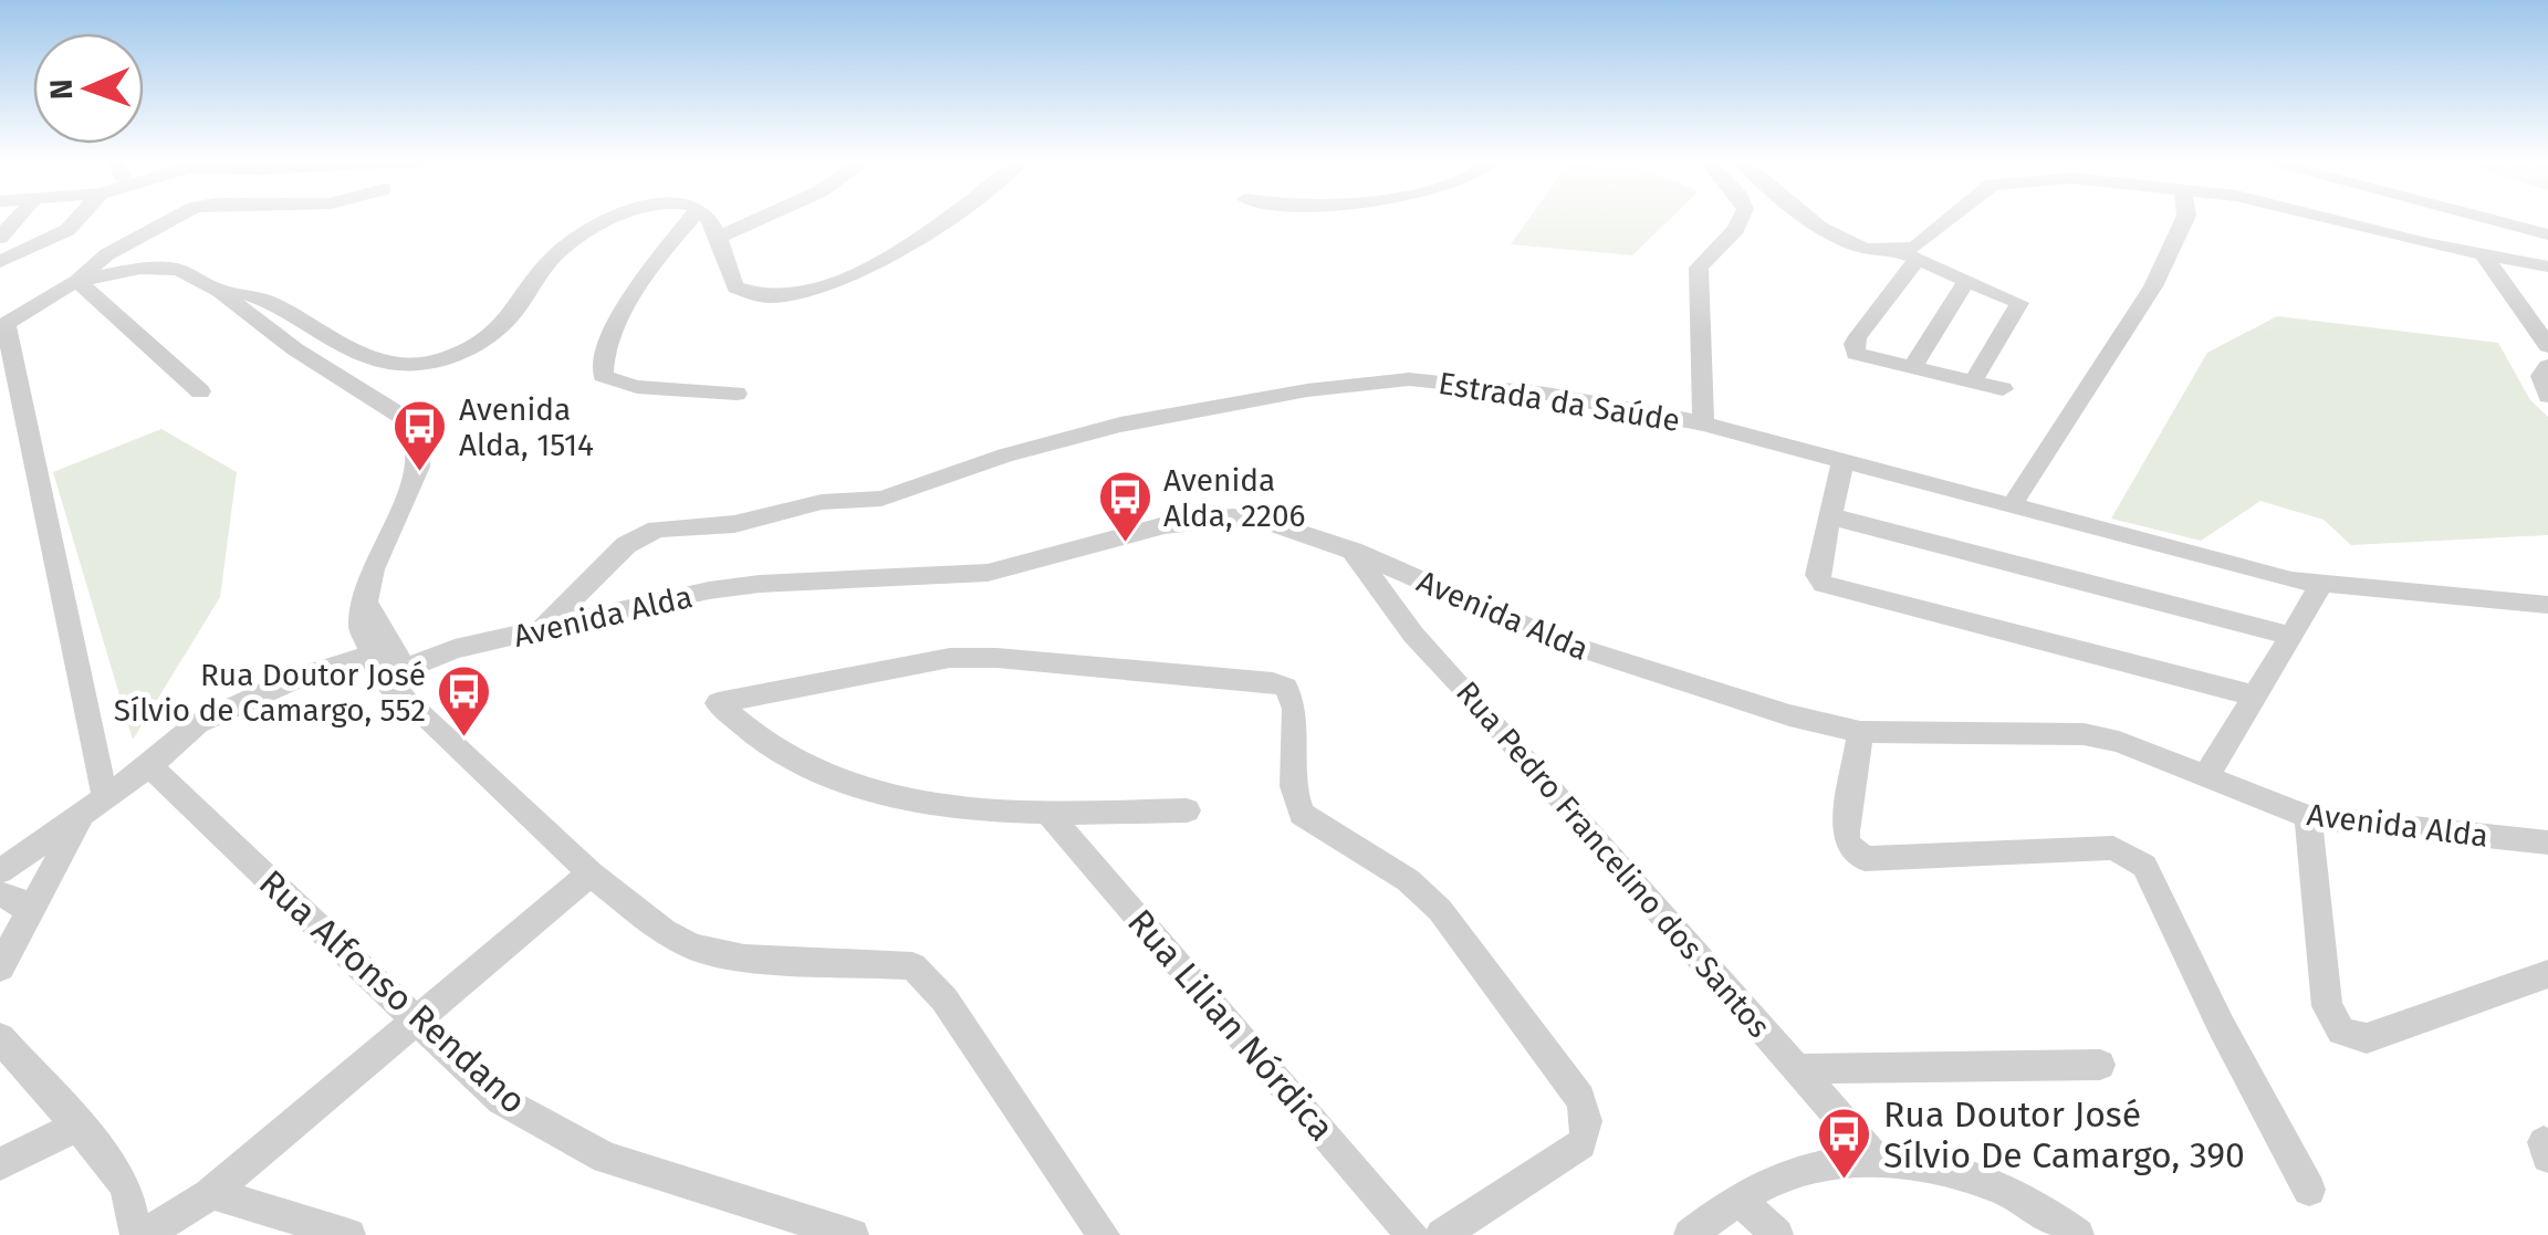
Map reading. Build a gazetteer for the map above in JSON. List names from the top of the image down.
{
  "streets": {
    "street": [
      "Estrada da Saúde",
      "Avenida Alda",
      "Rua Pedro Francelino dos Santos",
      "Rua Alfonso Rendano",
      "Rua Lilian Nórdica"
    ]
  },
  "crossings": [
    ["Estrada da Saúde", "Avenida Alda"],
    ["Avenida Alda", "Rua Pedro Francelino dos Santos"],
    ["Avenida Alda", "Rua Alfonso Rendano"]
  ],
  "places": {
    "bus stop": [
      "Avenida Alda, 1514",
      "Avenida Alda, 2206",
      "Rua Doutor José Sílvio de Camargo, 552",
      "Rua Doutor José Sílvio De Camargo, 390"
    ]
  },
  "north": "left"
}
